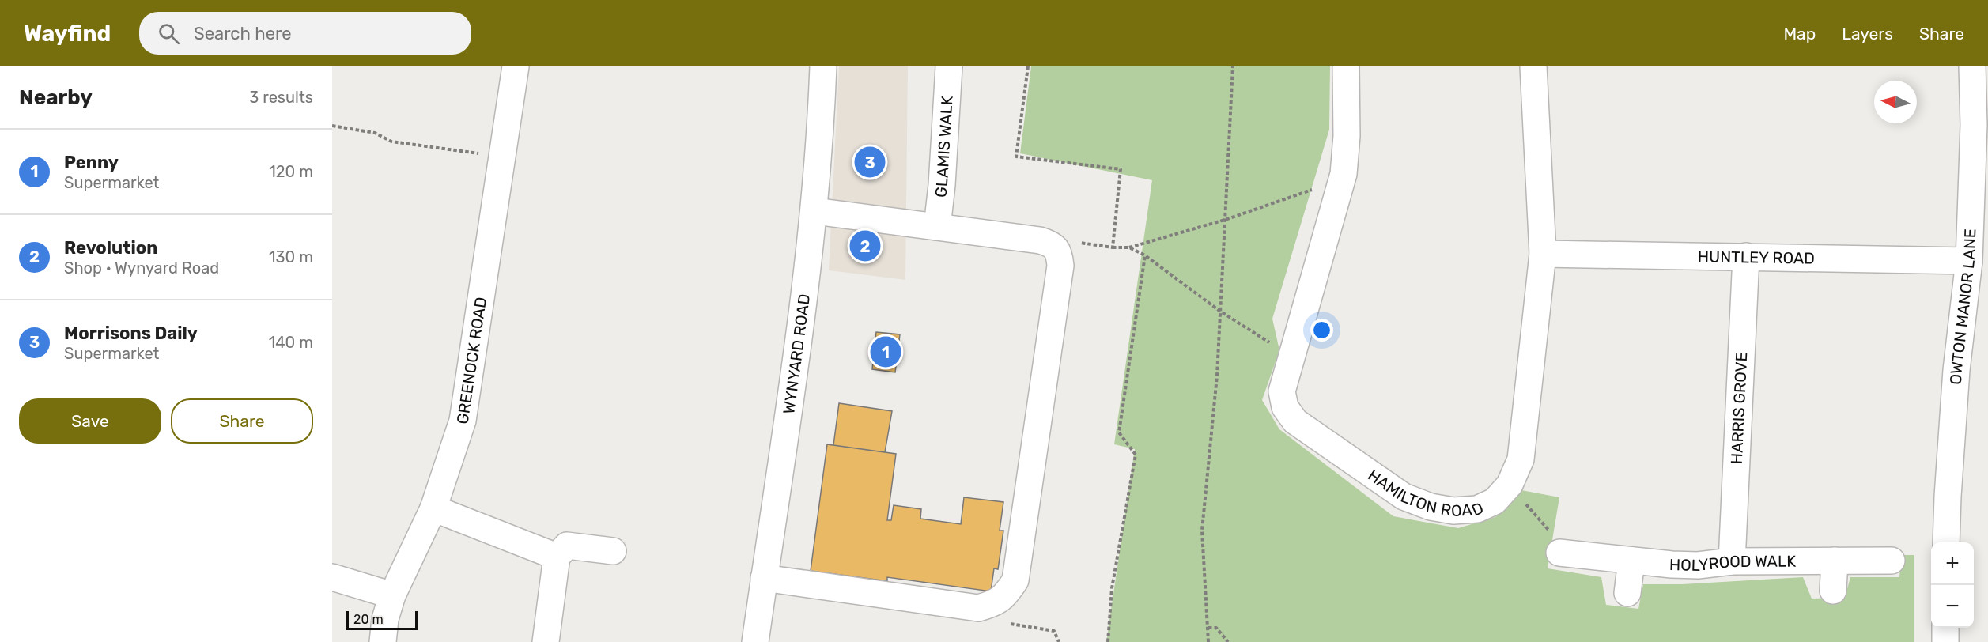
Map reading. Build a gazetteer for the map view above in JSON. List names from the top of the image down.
{
  "streets": {
    "street": [
      "GLAMIS WALK",
      "HUNTLEY ROAD",
      "OWTON MANOR LANE",
      "WYNYARD ROAD",
      "GREENOCK ROAD",
      "HARRIS GROVE",
      "HAMILTON ROAD",
      "HOLYROOD WALK"
    ]
  },
  "crossings": [
    ["HUNTLEY ROAD", "OWTON MANOR LANE"],
    ["HUNTLEY ROAD", "HARRIS GROVE"],
    ["HUNTLEY ROAD", "HAMILTON ROAD"],
    ["HARRIS GROVE", "HOLYROOD WALK"]
  ],
  "scale_bar": "20 m",
  "north": "left",
  "page": {
    "header": "Wayfind",
    "search": "Search here",
    "nav": ["Map", "Layers", "Share"],
    "heading": ["Nearby", "3 results"],
    "list": [
      {
        "mark": "1",
        "name": "Penny",
        "note": "Supermarket",
        "value": "120 m"
      },
      {
        "mark": "2",
        "name": "Revolution",
        "note": "Shop · Wynyard Road",
        "value": "130 m"
      },
      {
        "mark": "3",
        "name": "Morrisons Daily",
        "note": "Supermarket",
        "value": "140 m"
      }
    ],
    "pins": ["3", "2", "1"],
    "buttons": ["Save", "Share"],
    "map_buttons": ["+", "−"],
    "scale": "20 m"
  }
}
